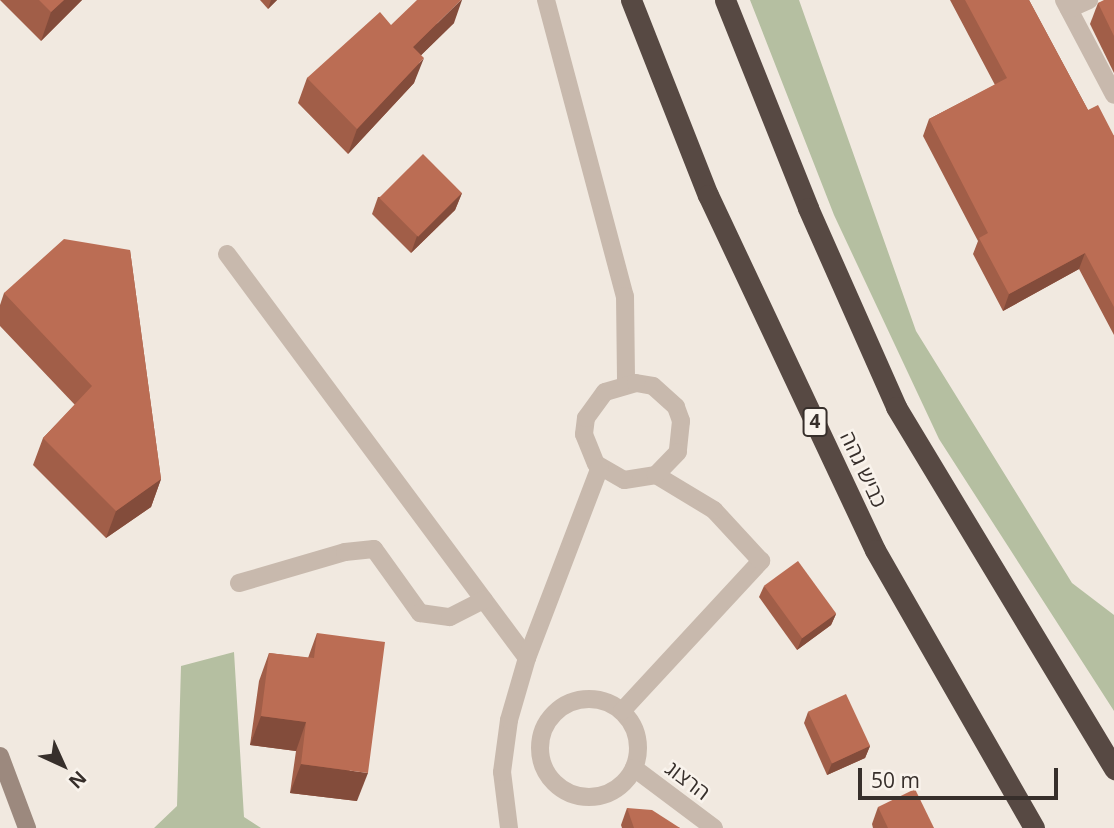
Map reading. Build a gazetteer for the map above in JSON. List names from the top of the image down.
{
  "streets": {
    "highway": ["4", "כביש גהה"],
    "street": ["הרצוג"]
  },
  "scale_bar": "50 m",
  "north": "bottom right"
}
